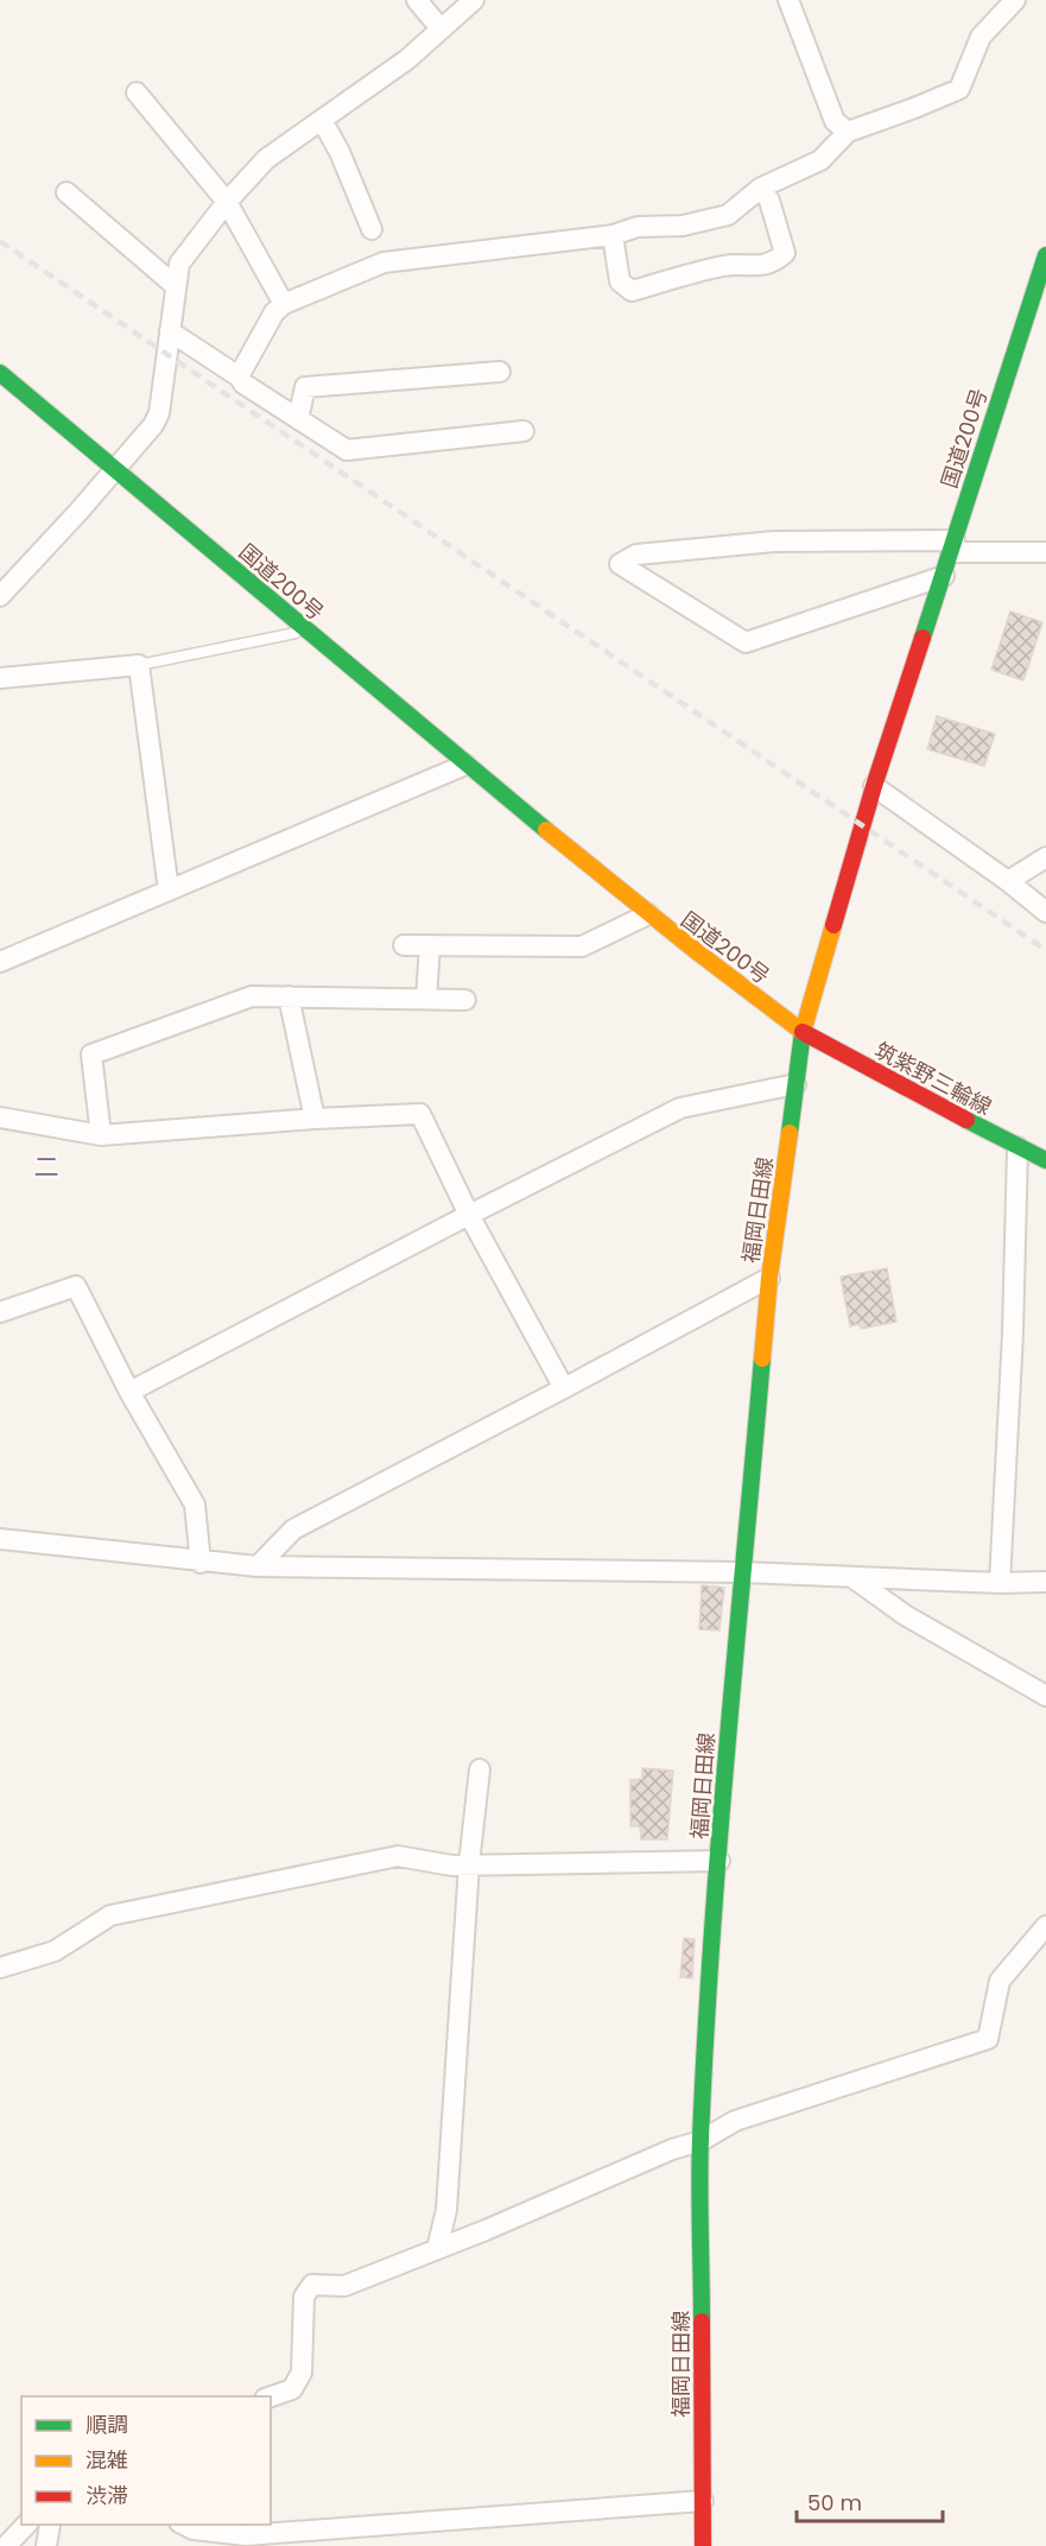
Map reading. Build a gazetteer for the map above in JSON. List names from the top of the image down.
{
  "streets": {
    "main road": ["国道200号", "筑紫野三輪線", "福岡日田線"]
  },
  "crossings": [
    ["国道200号", "筑紫野三輪線"],
    ["国道200号", "福岡日田線"],
    ["筑紫野三輪線", "福岡日田線"]
  ],
  "districts": ["二"],
  "legend": ["順調", "混雑", "渋滞"],
  "scale_bar": "50 m"
}
